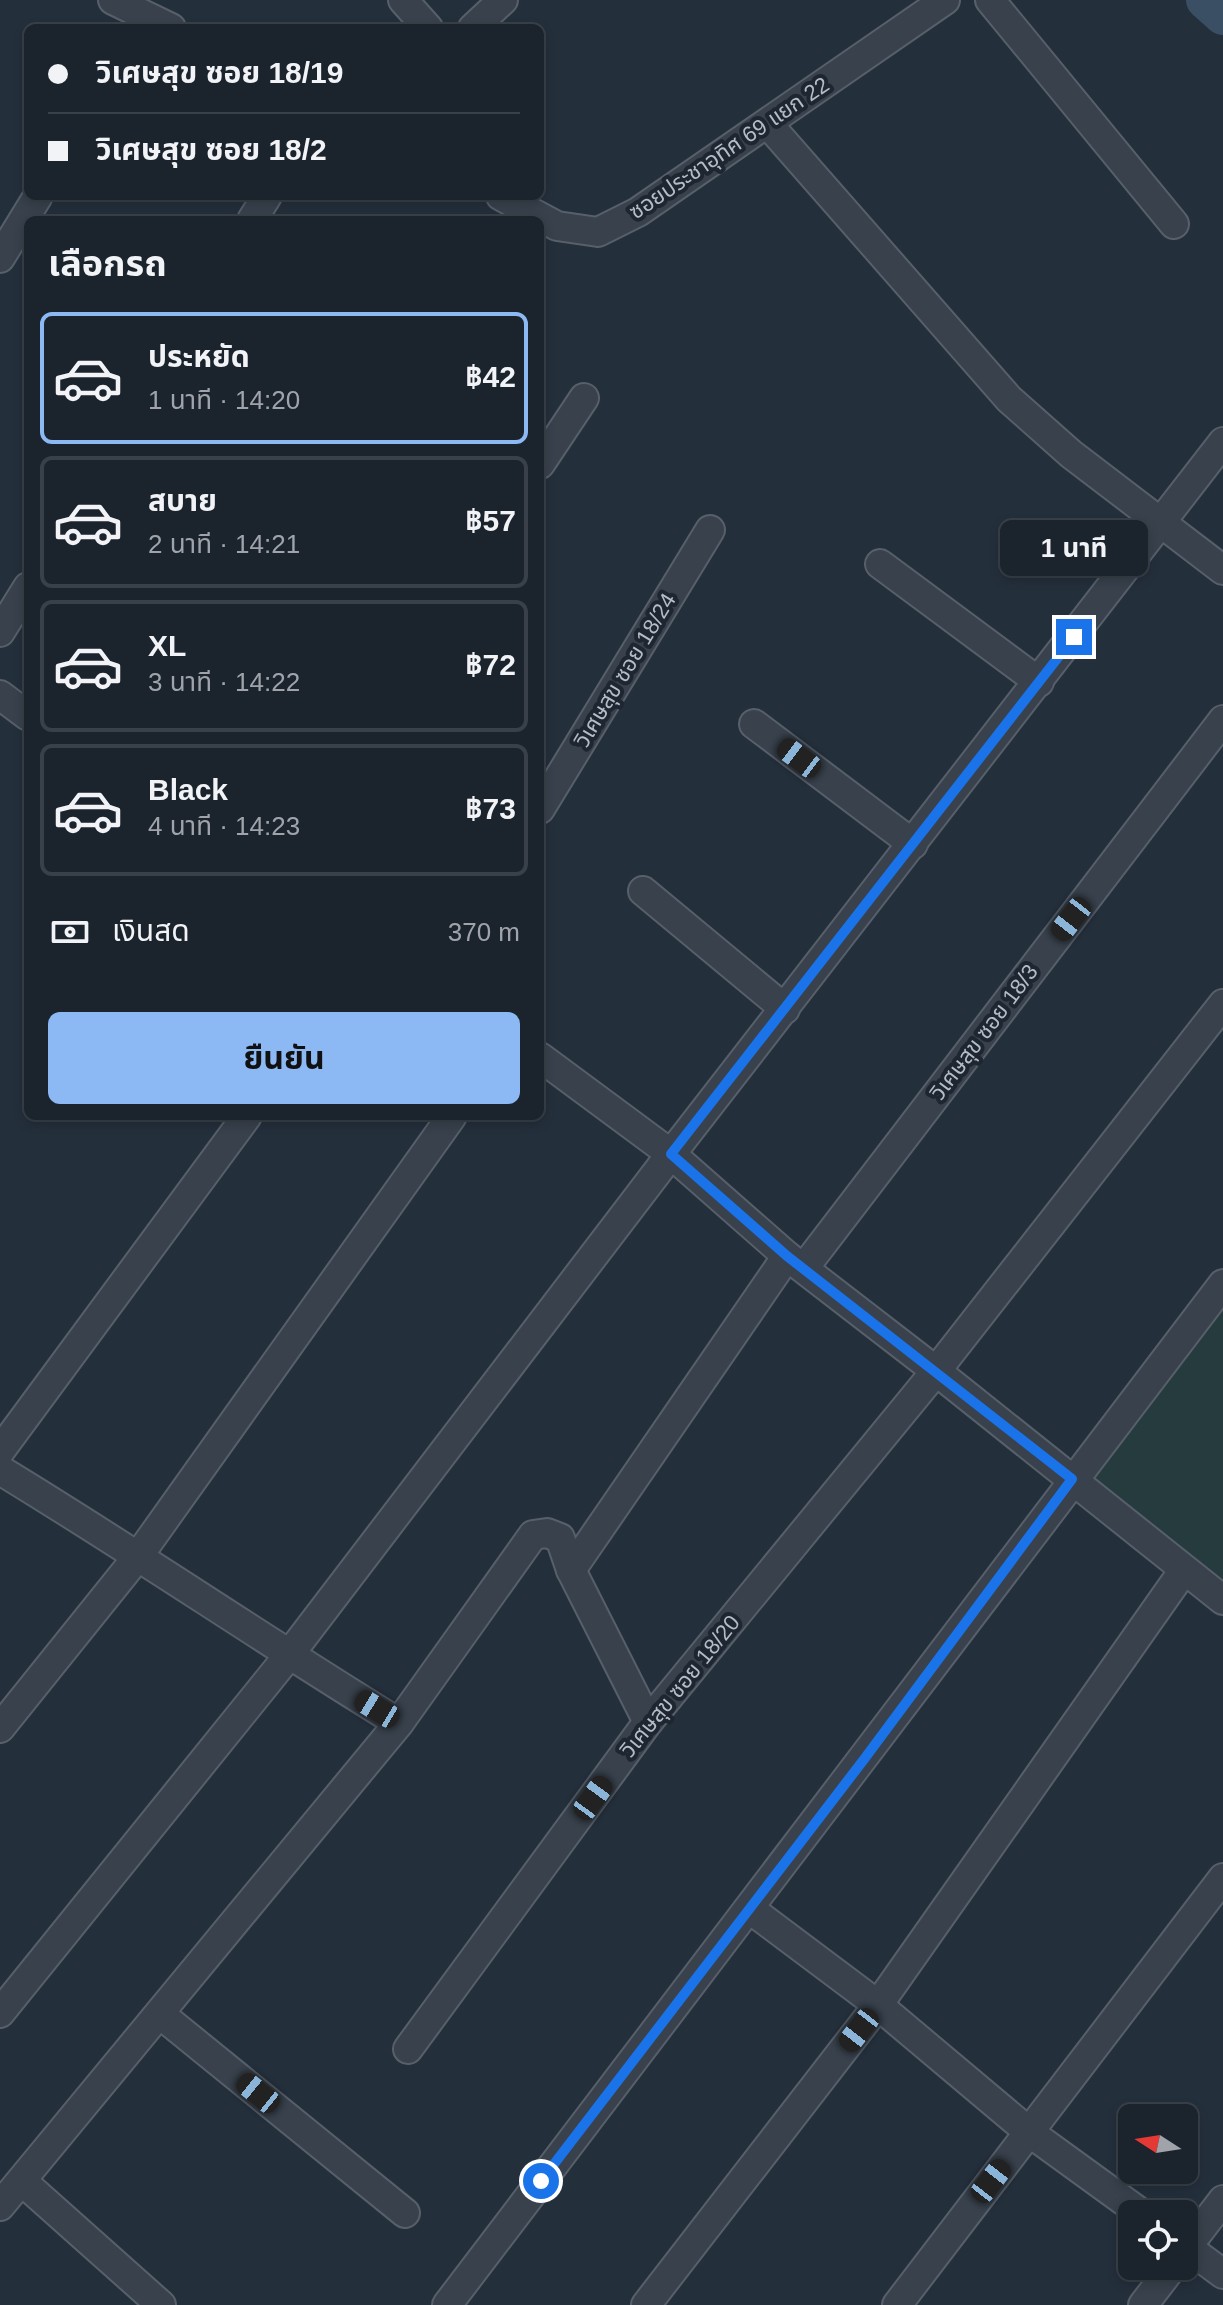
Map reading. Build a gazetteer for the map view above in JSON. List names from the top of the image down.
{
  "streets": {
    "street": [
      "ซอยประชาอุทิศ 69 แยก 22",
      "วิเศษสุข ซอย 18/24",
      "วิเศษสุข ซอย 18/3",
      "วิเศษสุข ซอย 18/20"
    ]
  },
  "north": "left",
  "page": {
    "banner": ["วิเศษสุข ซอย 18/19", "วิเศษสุข ซอย 18/2"],
    "heading": "เลือกรถ",
    "list": [
      {
        "name": "ประหยัด",
        "note": "1 นาที · 14:20",
        "value": "฿42"
      },
      {
        "name": "สบาย",
        "note": "2 นาที · 14:21",
        "value": "฿57"
      },
      {
        "name": "XL",
        "note": "3 นาที · 14:22",
        "value": "฿72"
      },
      {
        "name": "Black",
        "note": "4 นาที · 14:23",
        "value": "฿73"
      }
    ],
    "bubble": "1 นาที",
    "pay": ["เงินสด", "370 m"],
    "buttons": "ยืนยัน"
  }
}
